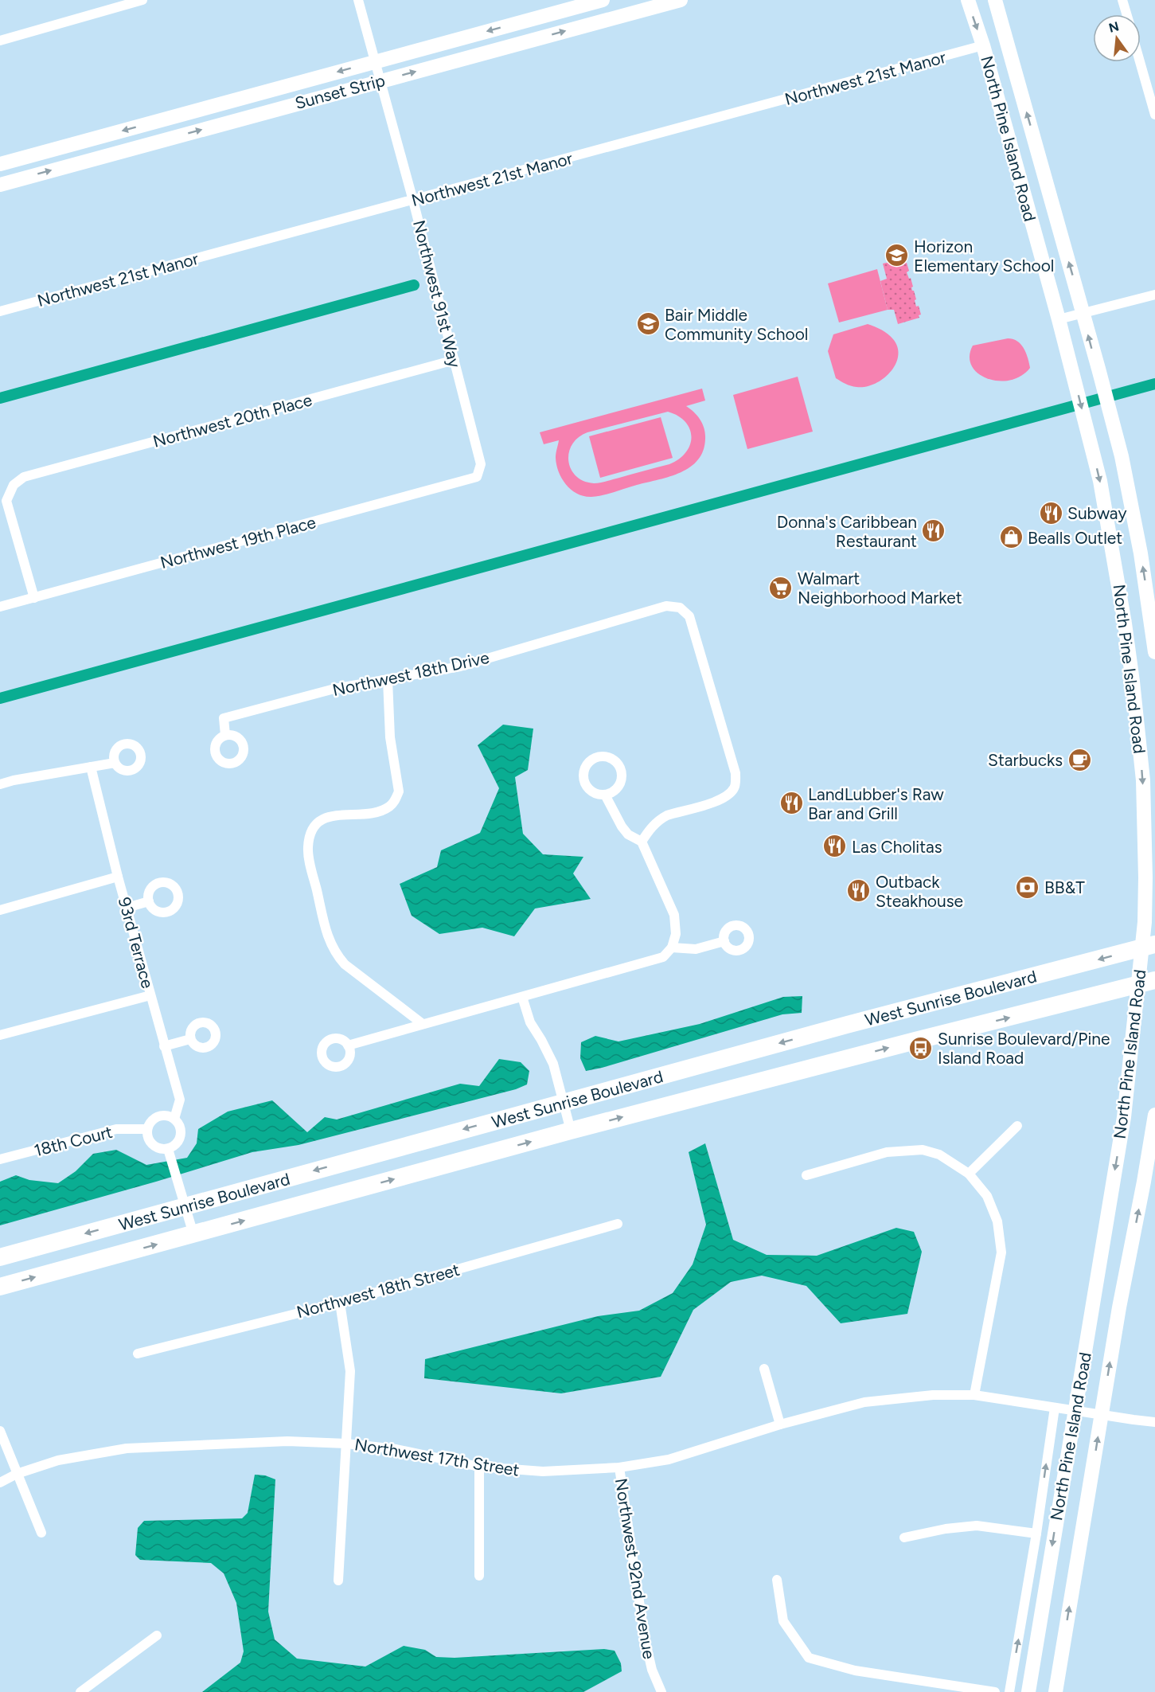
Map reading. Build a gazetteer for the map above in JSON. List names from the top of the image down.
{
  "streets": {
    "highway": ["West Sunrise Boulevard"],
    "main road": ["Sunset Strip", "North Pine Island Road"],
    "street": [
      "Northwest 21st Manor",
      "Northwest 91st Way",
      "Northwest 20th Place",
      "Northwest 19th Place",
      "Northwest 18th Drive",
      "93rd Terrace",
      "18th Court",
      "Northwest 18th Street",
      "Northwest 17th Street",
      "Northwest 92nd Avenue"
    ]
  },
  "crossings": [
    ["Northwest 21st Manor", "North Pine Island Road"],
    ["Northwest 21st Manor", "Northwest 91st Way"],
    ["Sunset Strip", "Northwest 91st Way"],
    ["North Pine Island Road", "West Sunrise Boulevard"],
    ["North Pine Island Road", "Northwest 17th Street"],
    ["Northwest 91st Way", "Northwest 20th Place"],
    ["Northwest 91st Way", "Northwest 19th Place"],
    ["Northwest 20th Place", "Northwest 19th Place"],
    ["93rd Terrace", "18th Court"],
    ["Northwest 17th Street", "Northwest 92nd Avenue"]
  ],
  "places": {
    "school or university": ["Horizon Elementary School", "Bair Middle Community School"],
    "restaurant": [
      "Subway",
      "Donna's Caribbean Restaurant",
      "LandLubber's Raw Bar and Grill",
      "Las Cholitas",
      "Outback Steakhouse"
    ],
    "shop": ["Bealls Outlet"],
    "supermarket": ["Walmart Neighborhood Market"],
    "cafe": ["Starbucks"],
    "bank": ["BB&T"],
    "bus stop": ["Sunrise Boulevard/Pine Island Road"]
  },
  "north": "top"
}
